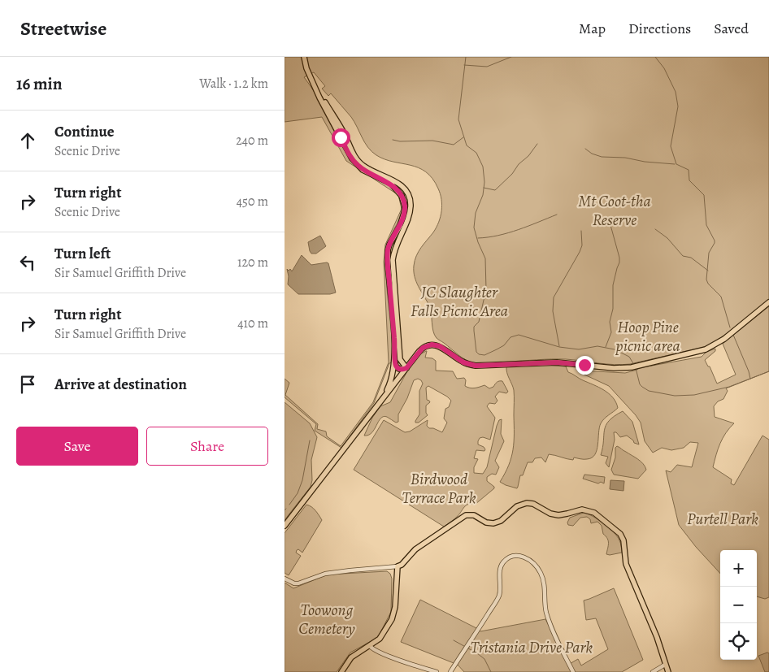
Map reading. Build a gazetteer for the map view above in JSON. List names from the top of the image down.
{
  "parks": [
    "Mt Coot-tha Reserve",
    "JC Slaughter Falls Picnic Area",
    "Hoop Pine picnic area",
    "Birdwood Terrace Park",
    "Purtell Park",
    "Toowong Cemetery",
    "Tristania Drive Park"
  ],
  "page": {
    "header": "Streetwise",
    "nav": ["Map", "Directions", "Saved"],
    "heading": ["16 min", "Walk · 1.2 km"],
    "list": [
      ["Continue", "Scenic Drive", "240 m"],
      ["Turn right", "Scenic Drive", "450 m"],
      ["Turn left", "Sir Samuel Griffith Drive", "120 m"],
      ["Turn right", "Sir Samuel Griffith Drive", "410 m"],
      "Arrive at destination"
    ],
    "buttons": ["Save", "Share"],
    "map_buttons": ["+", "−"]
  }
}
